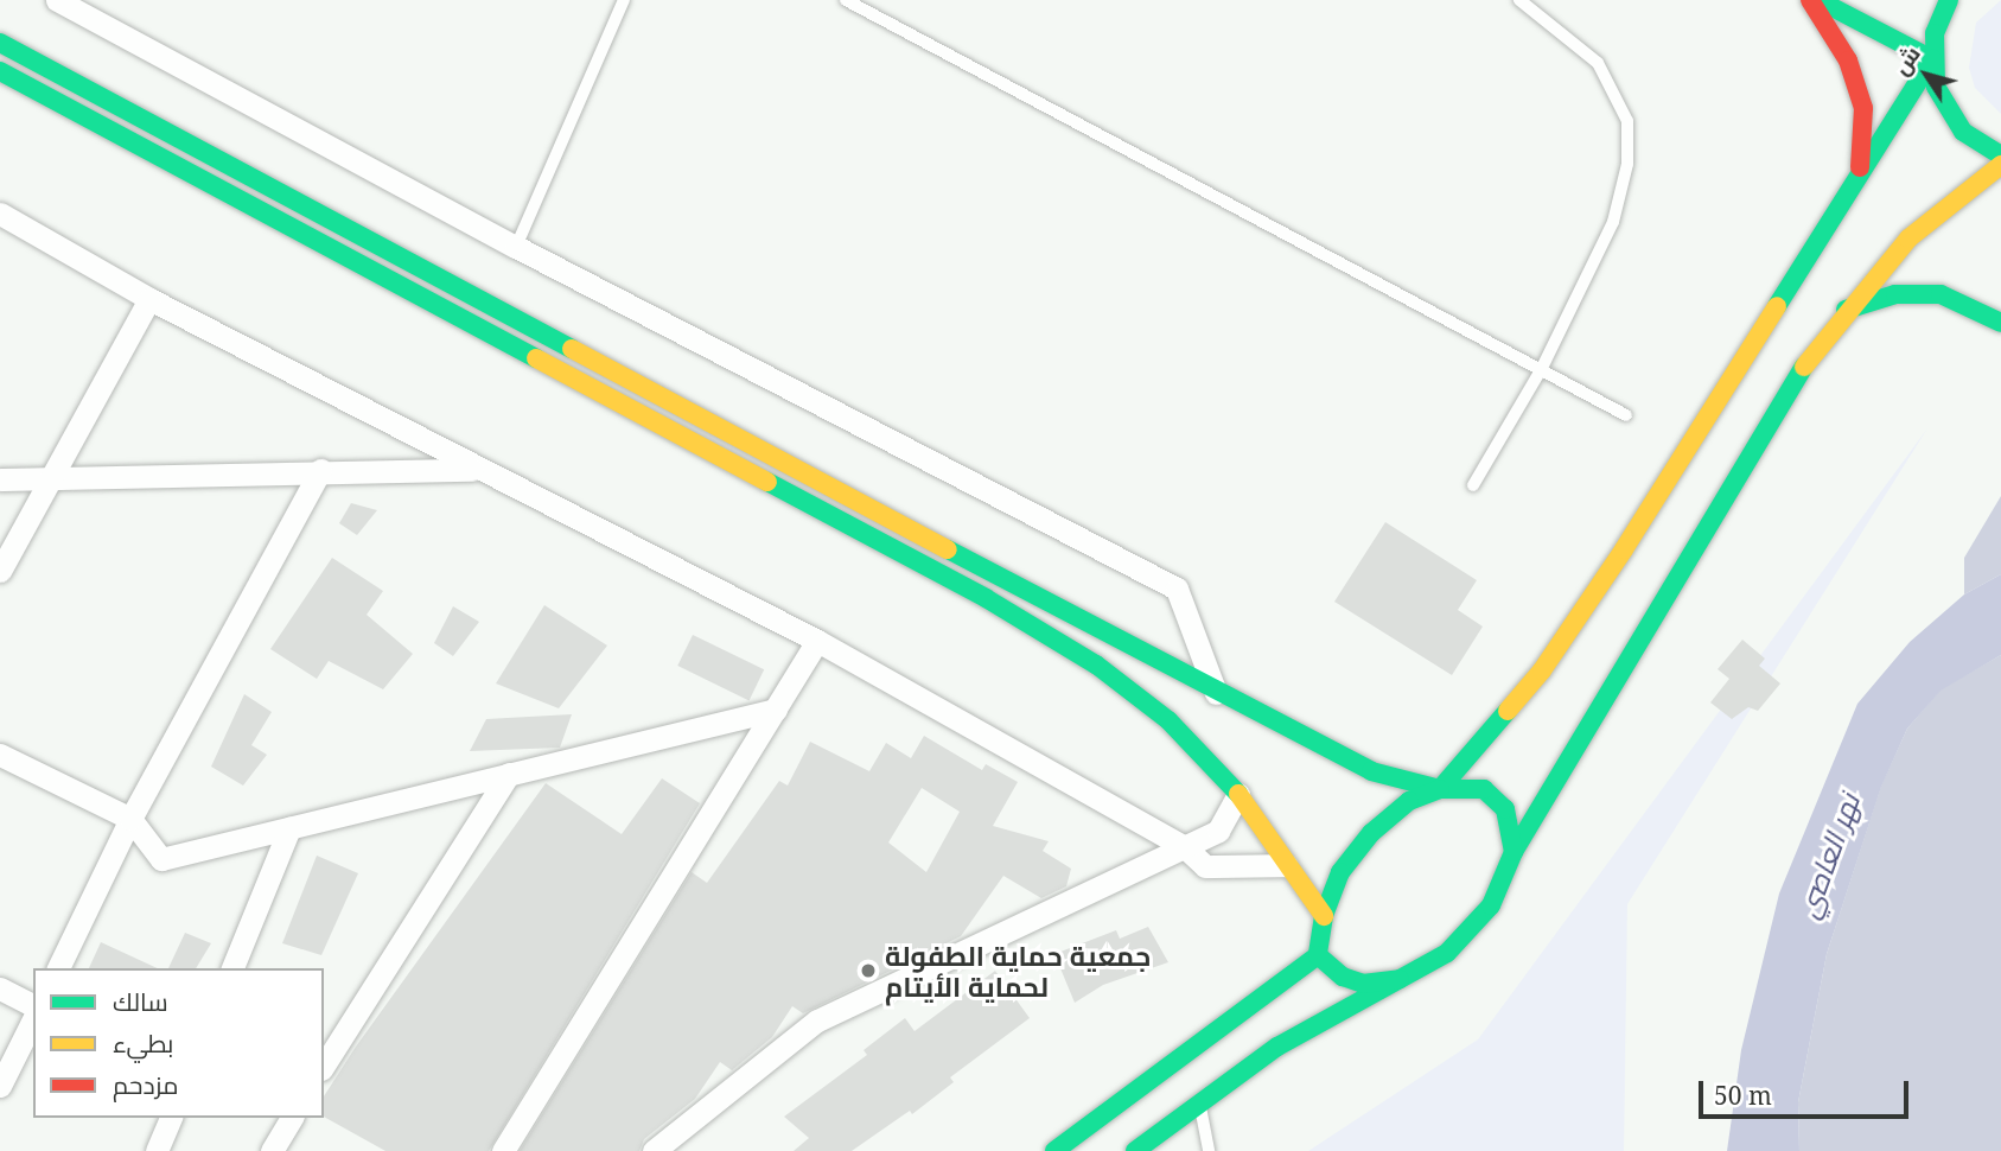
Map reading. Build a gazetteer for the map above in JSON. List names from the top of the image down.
{
  "water": ["نهر العاصي"],
  "places": ["جمعية حماية الطفولة لحماية الأيتام"],
  "legend": ["سالك", "بطيء", "مزدحم"],
  "scale_bar": "50 m",
  "north": "top left"
}
